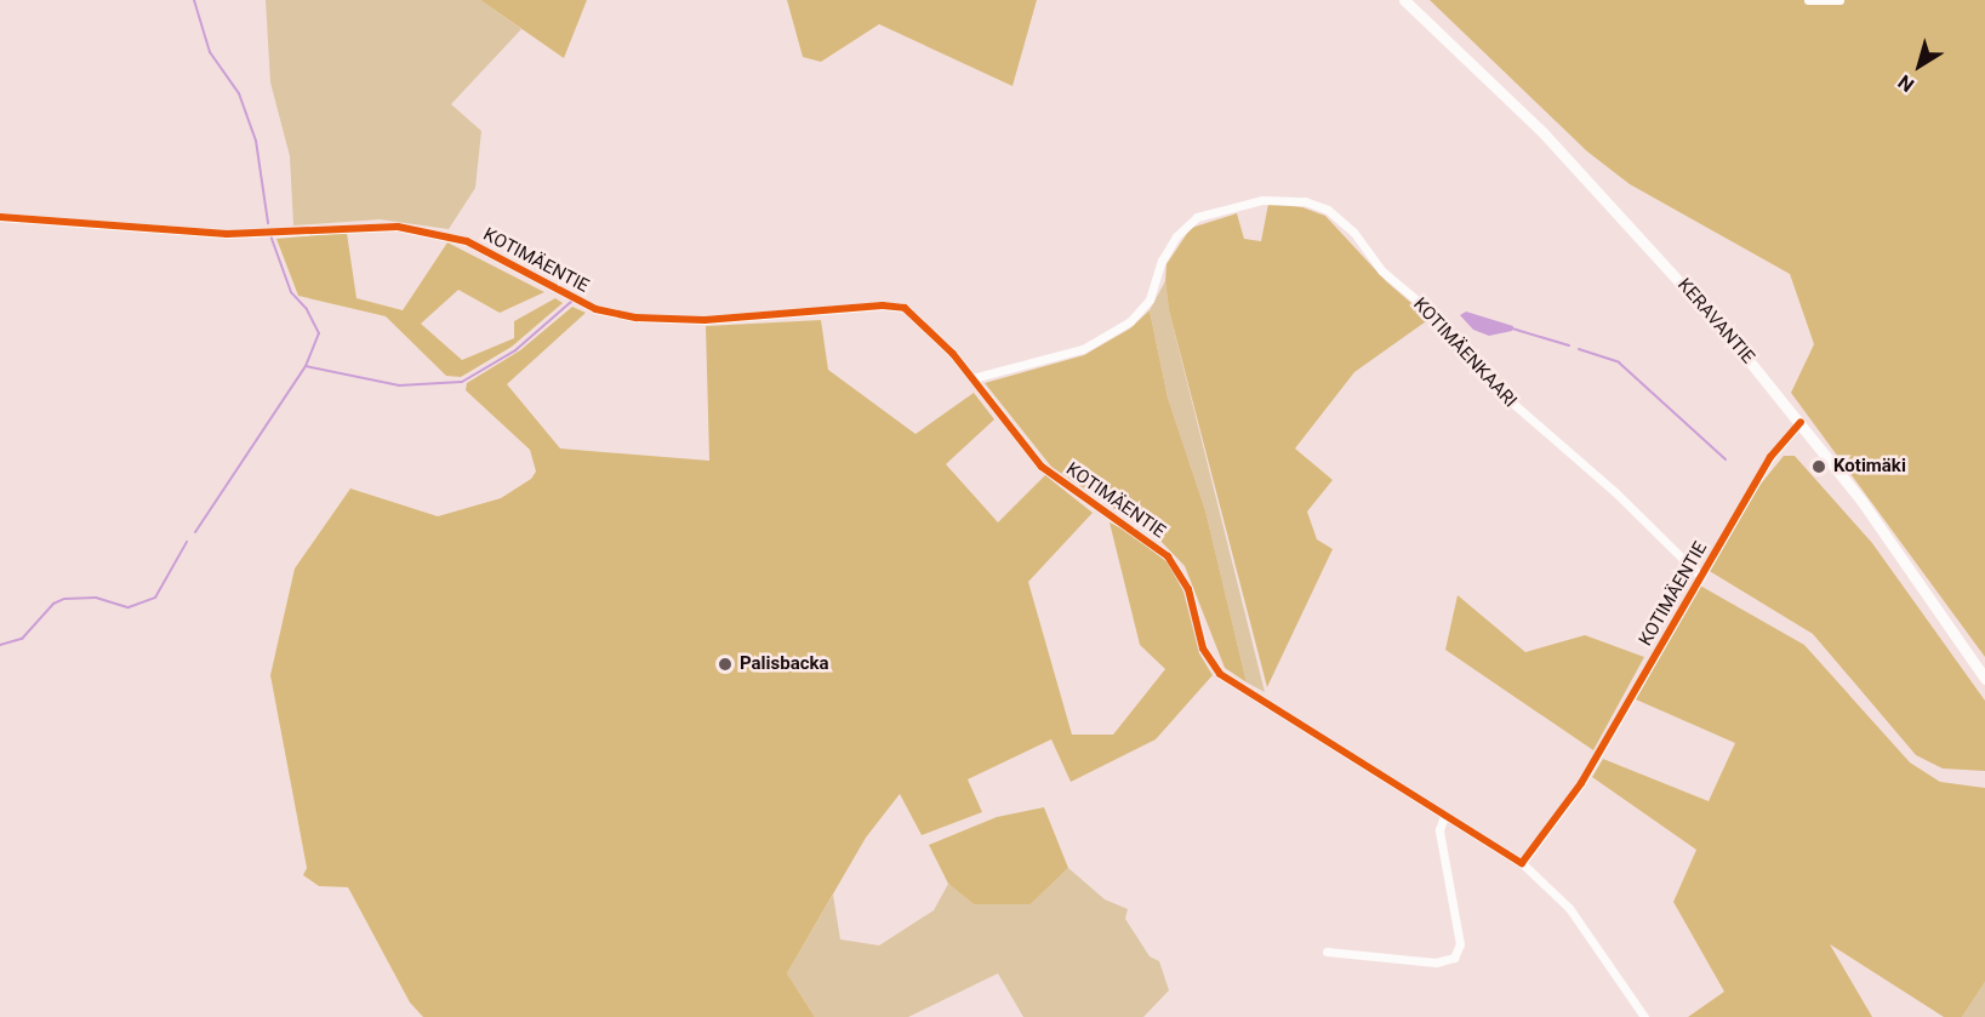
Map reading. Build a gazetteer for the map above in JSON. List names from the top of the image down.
{
  "streets": {
    "main road": ["KERAVANTIE"],
    "street": ["KOTIMÄENTIE", "KOTIMÄENKAARI"]
  },
  "crossings": [
    ["KOTIMÄENTIE", "KERAVANTIE"],
    ["KOTIMÄENTIE", "KOTIMÄENKAARI"]
  ],
  "places": ["Kotimäki", "Palisbacka"],
  "north": "bottom left"
}
